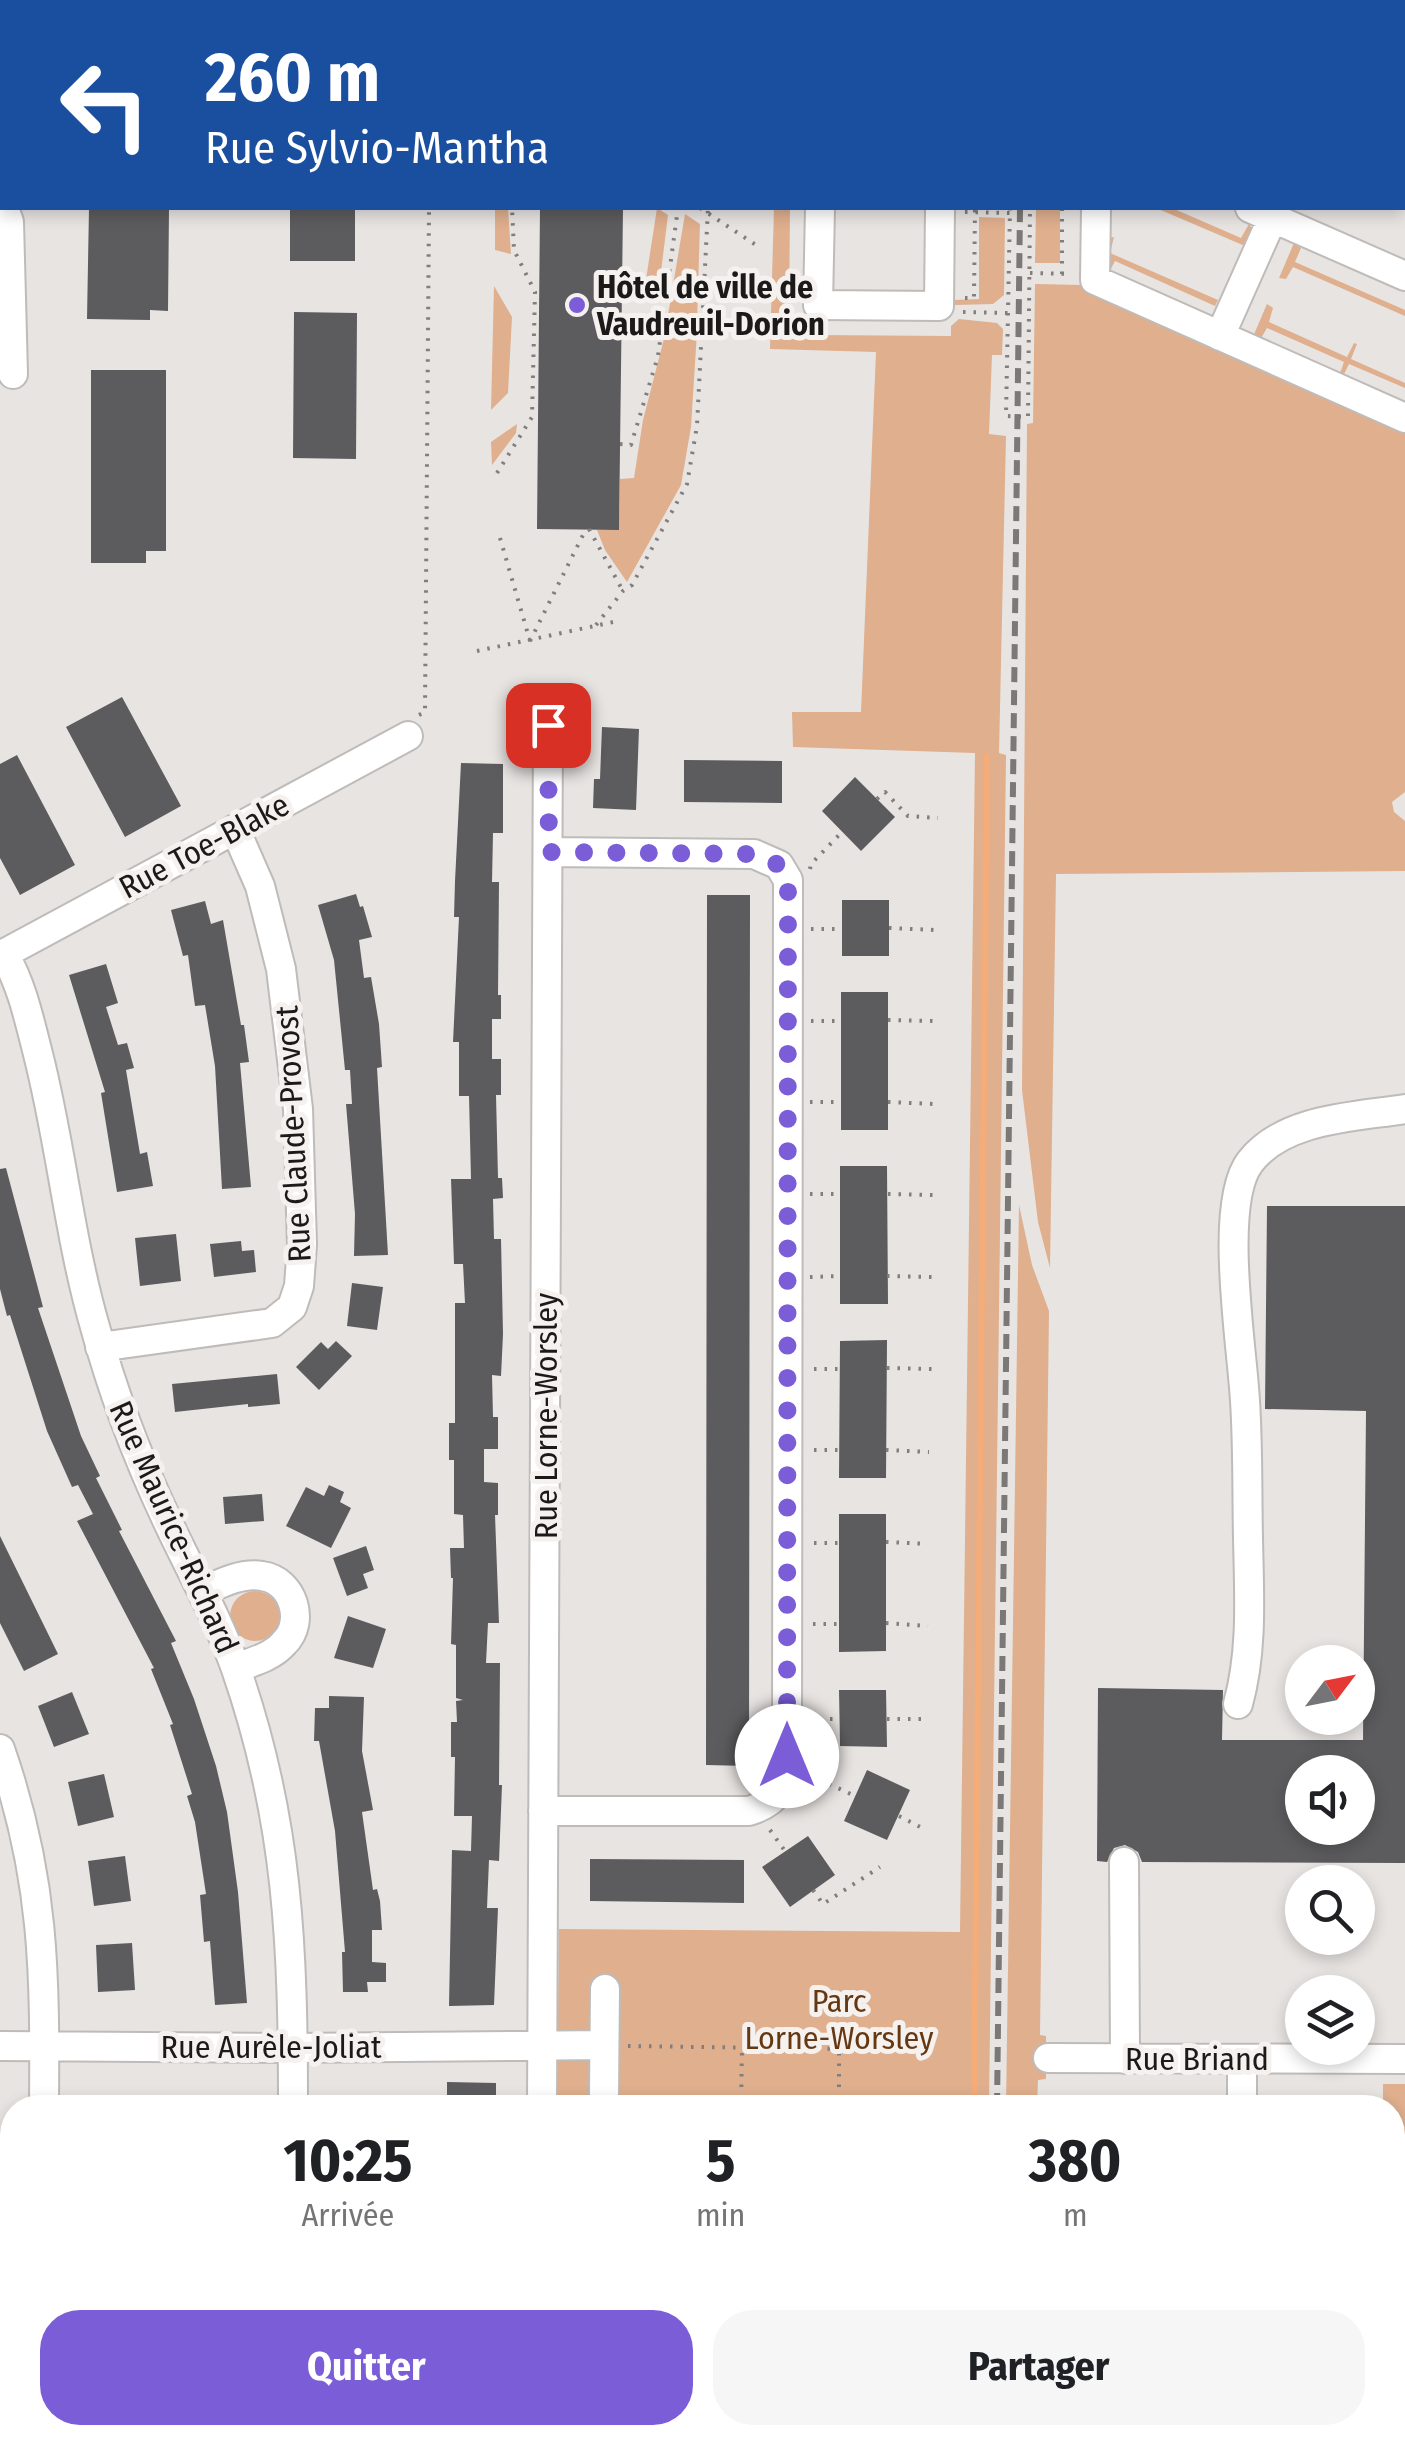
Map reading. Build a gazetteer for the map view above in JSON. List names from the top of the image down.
{
  "streets": {
    "street": [
      "Rue Toe-Blake",
      "Rue Claude-Provost",
      "Rue Lorne-Worsley",
      "Rue Maurice-Richard",
      "Rue Aurèle-Joliat",
      "Rue Briand"
    ]
  },
  "crossings": [
    ["Rue Toe-Blake", "Rue Claude-Provost"],
    ["Rue Toe-Blake", "Rue Maurice-Richard"],
    ["Rue Claude-Provost", "Rue Maurice-Richard"],
    ["Rue Lorne-Worsley", "Rue Aurèle-Joliat"],
    ["Rue Maurice-Richard", "Rue Aurèle-Joliat"]
  ],
  "parks": ["Parc Lorne-Worsley"],
  "places": ["Hôtel de ville de Vaudreuil-Dorion"],
  "north": "top right",
  "page": {
    "turn": ["260 m", "Rue Sylvio-Mantha"],
    "eta": [
      "10:25",
      "Arrivée",
      "5",
      "min",
      "380",
      "m"
    ],
    "buttons": ["Quitter", "Partager"]
  }
}
